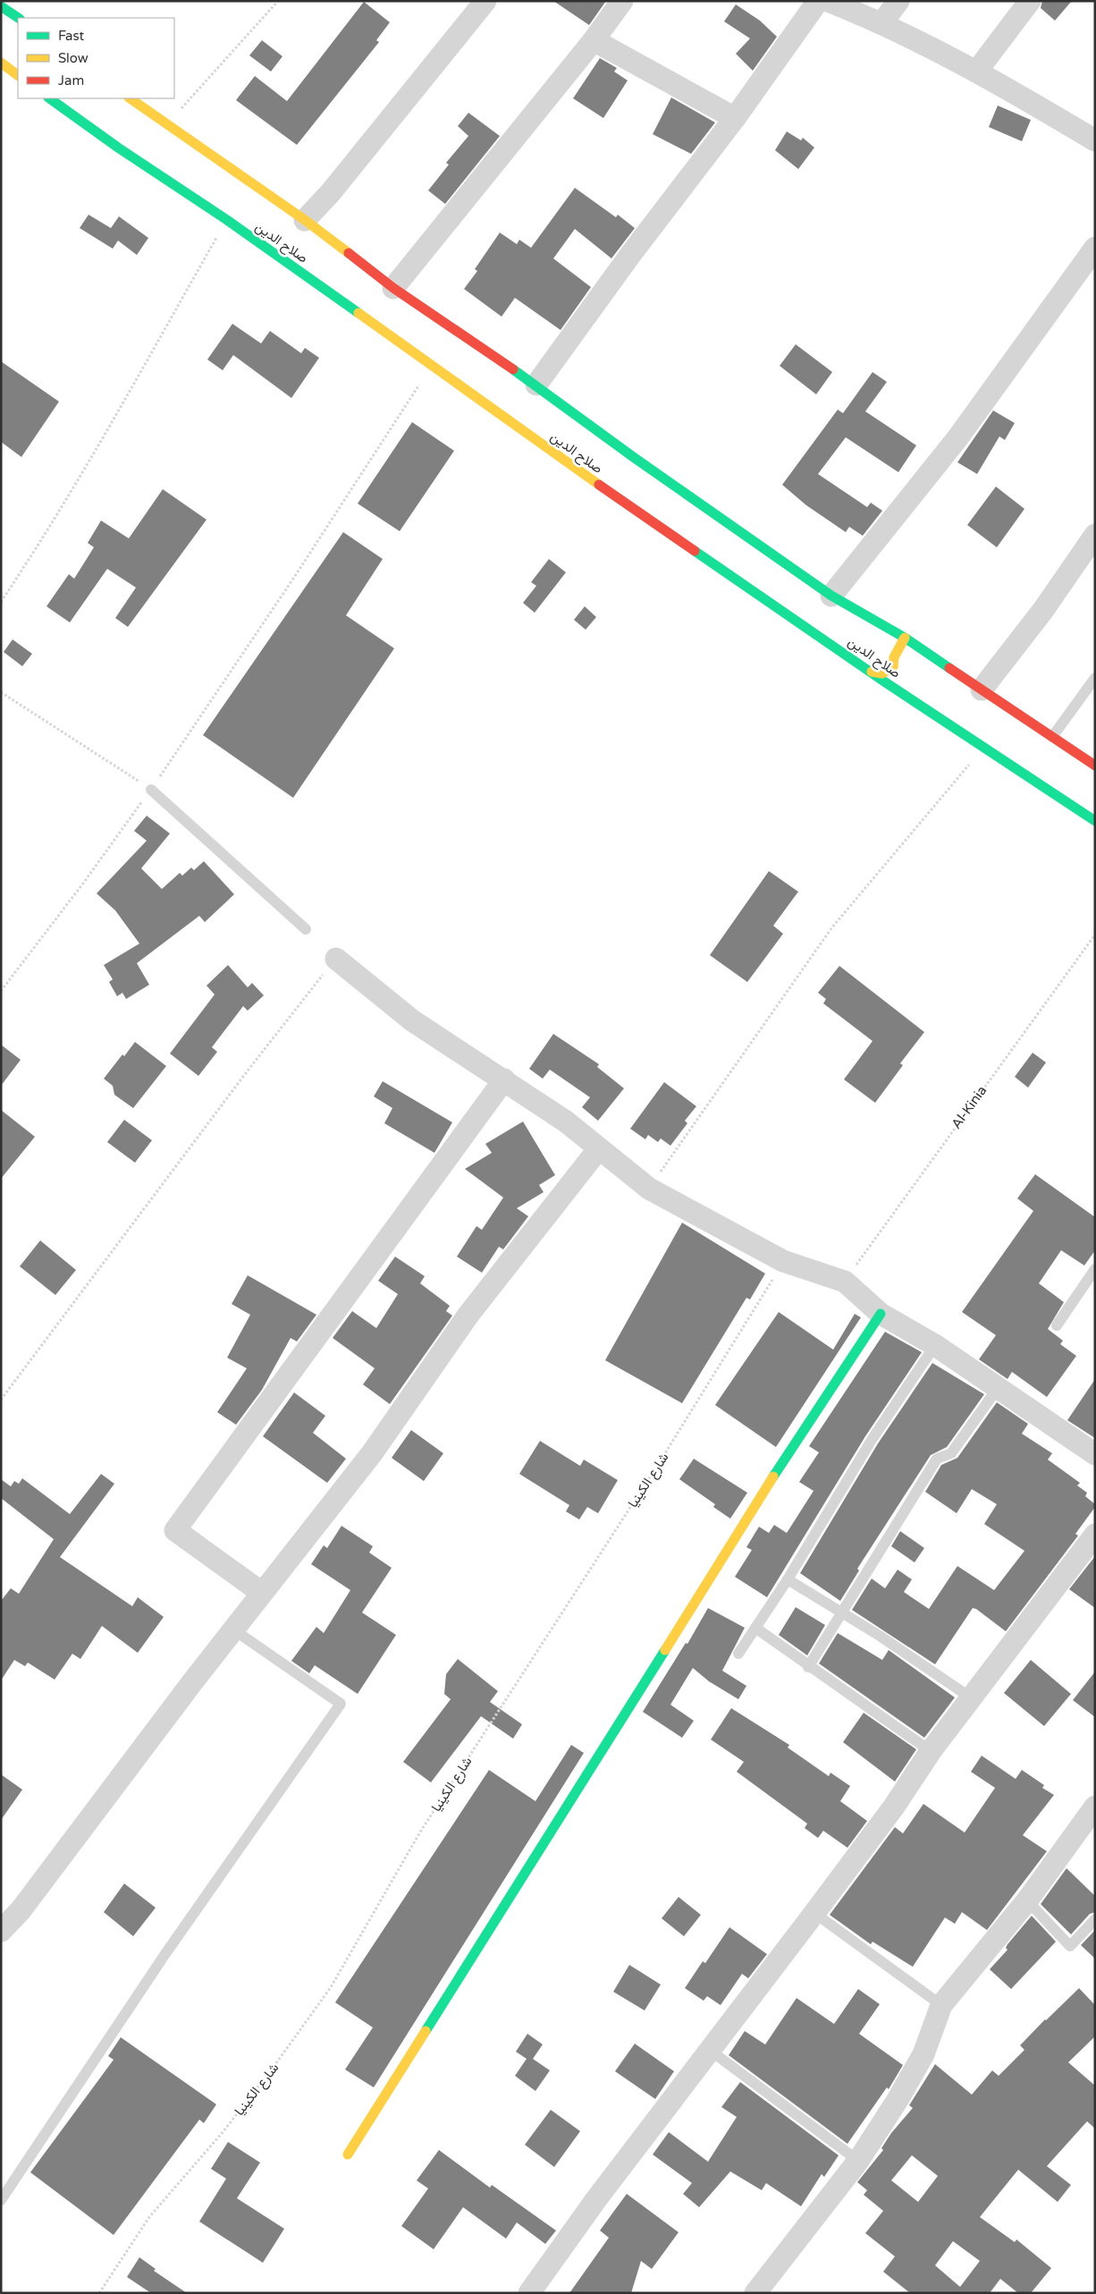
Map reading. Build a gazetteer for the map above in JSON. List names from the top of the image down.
{
  "streets": {
    "main road": ["صلاح الدين"],
    "path": ["Al-Kinia", "شارع الكينيا"]
  },
  "legend": ["Fast", "Slow", "Jam"]
}
